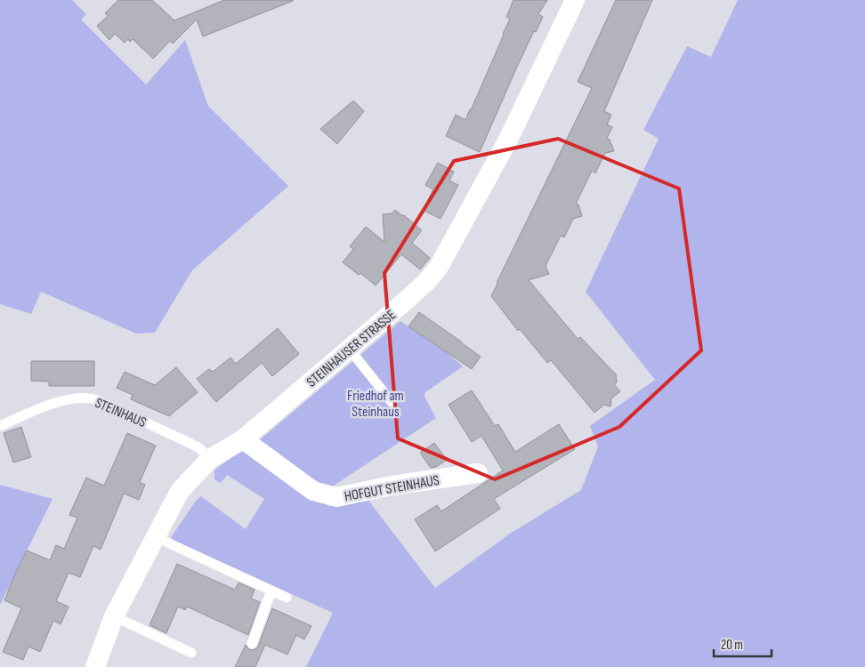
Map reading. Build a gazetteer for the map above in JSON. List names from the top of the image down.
{
  "streets": {
    "street": ["STEINHAUSER STRASSE", "HOFGUT STEINHAUS"],
    "lane": ["STEINHAUS"]
  },
  "crossings": [
    ["STEINHAUSER STRASSE", "STEINHAUS"],
    ["STEINHAUSER STRASSE", "HOFGUT STEINHAUS"]
  ],
  "parks": ["Friedhof am Steinhaus"],
  "scale_bar": "20 m"
}
